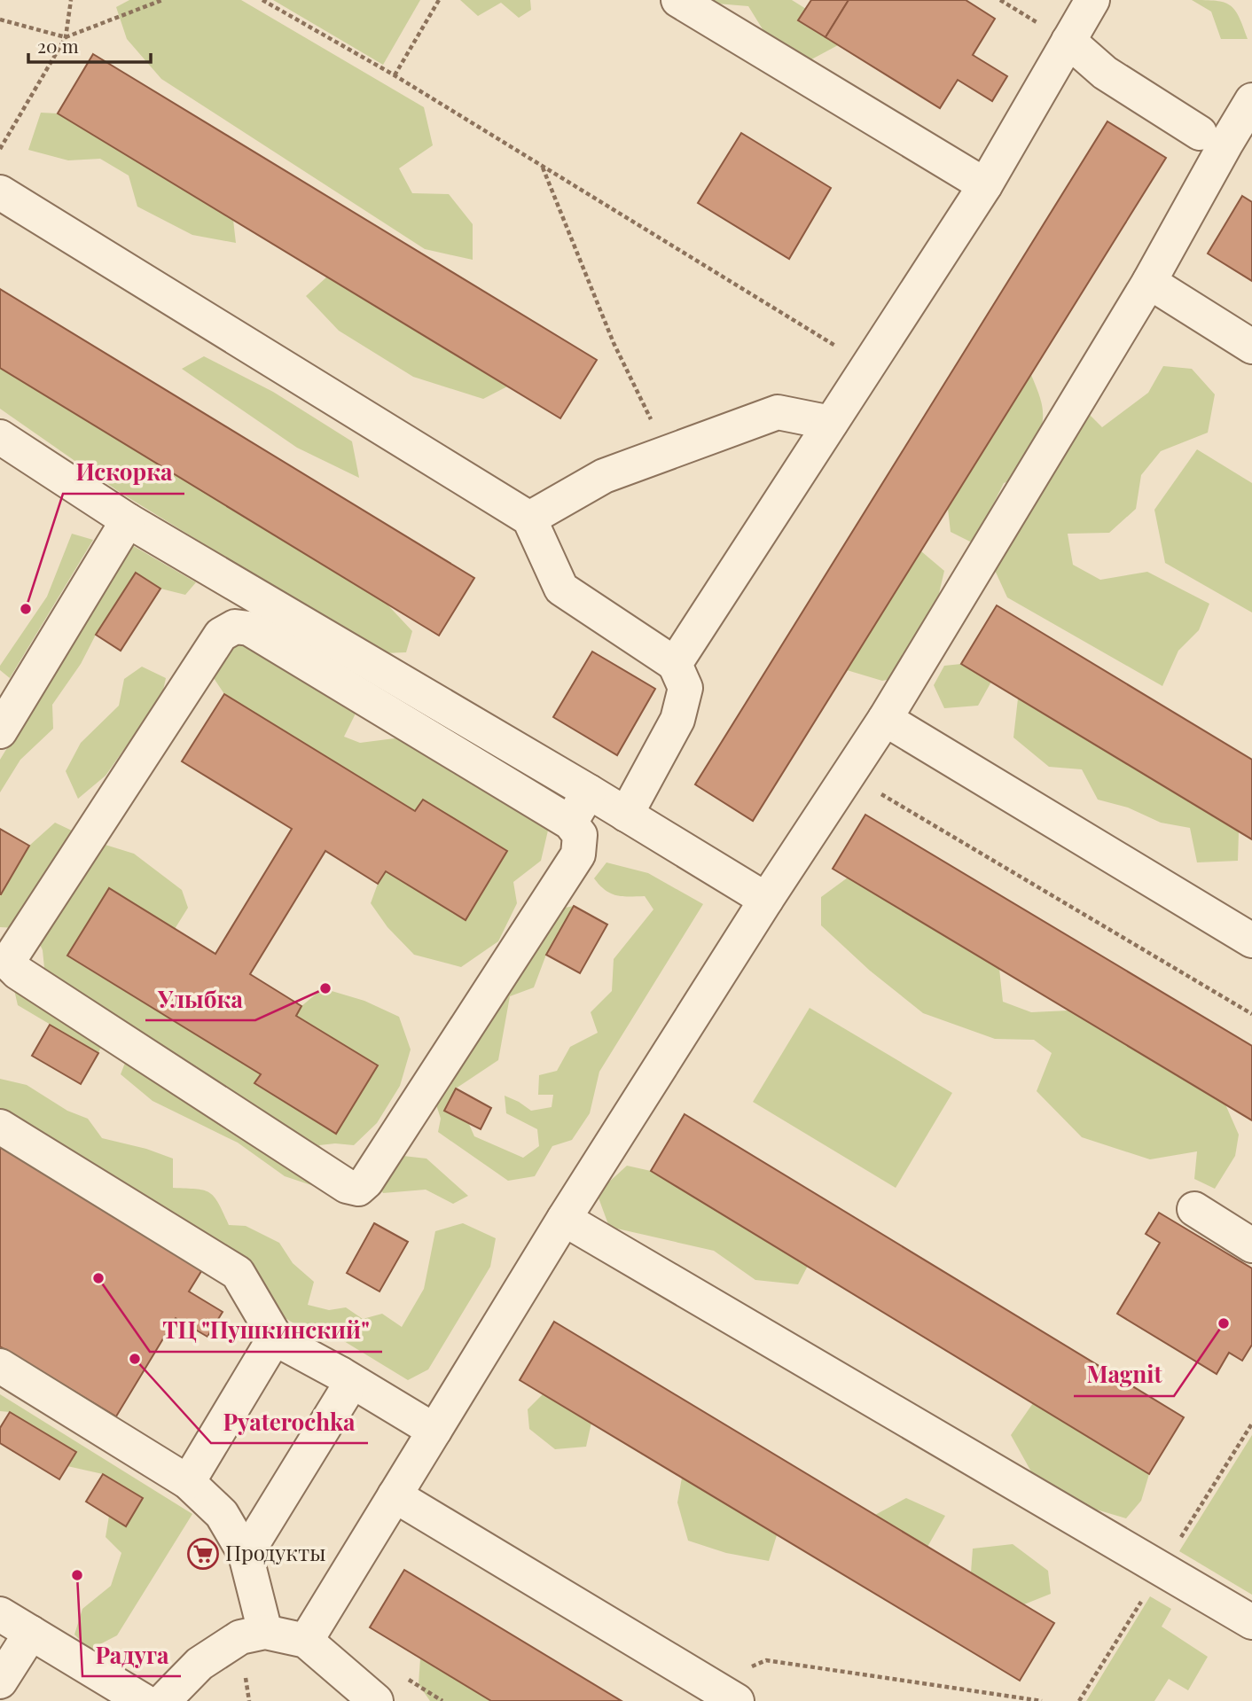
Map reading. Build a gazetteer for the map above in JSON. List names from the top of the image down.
{
  "places": {
    "other": [
      "Искорка",
      "Улыбка",
      "ТЦ \"Пушкинский\"",
      "Magnit",
      "Pyaterochka",
      "Радуга"
    ],
    "supermarket": ["Продукты"]
  },
  "scale_bar": "20 m"
}
